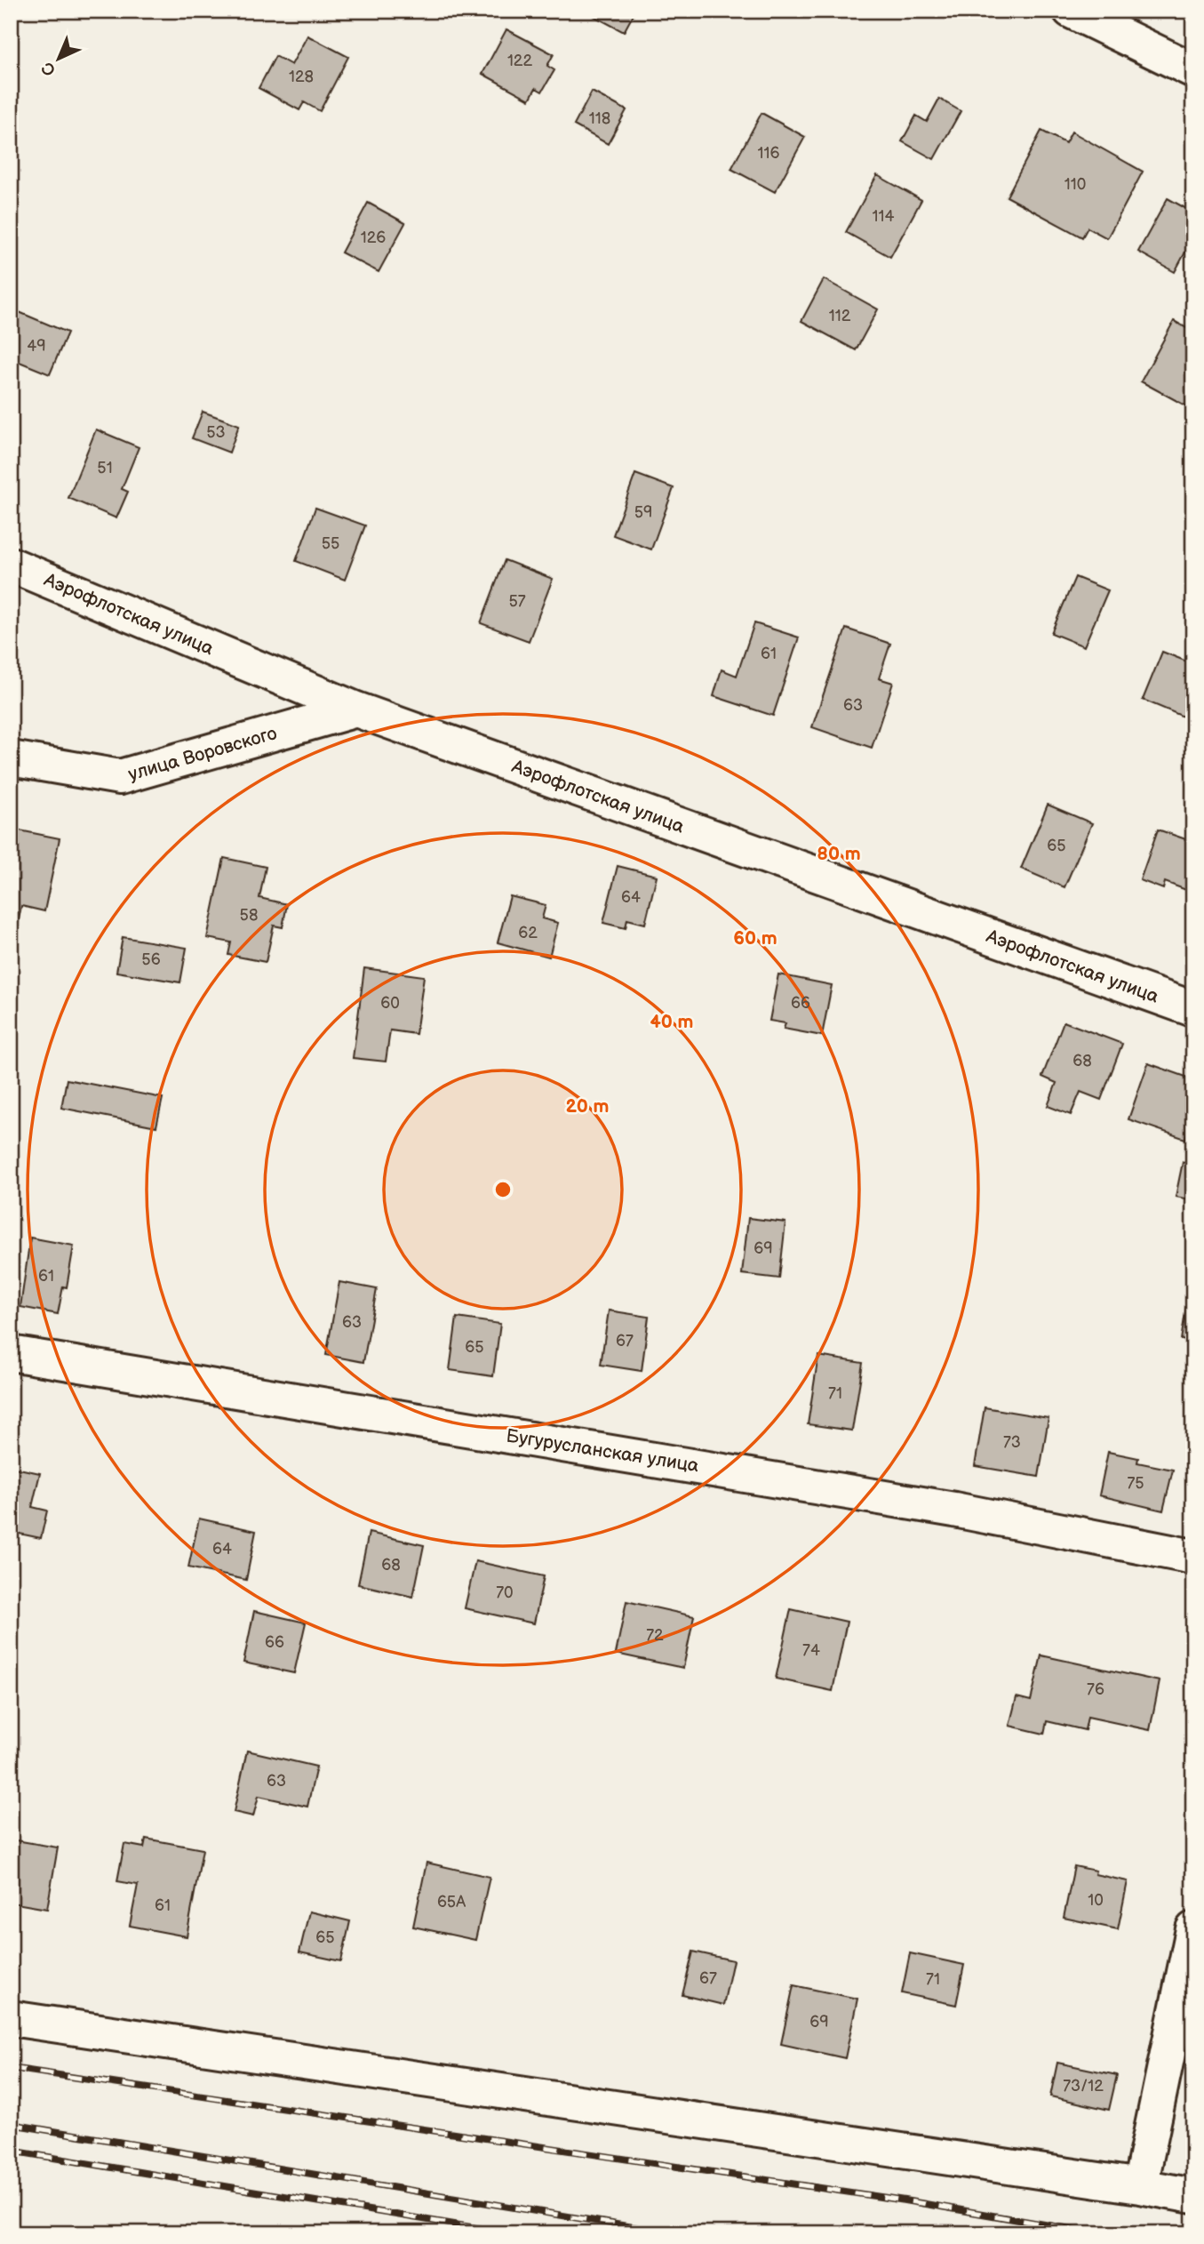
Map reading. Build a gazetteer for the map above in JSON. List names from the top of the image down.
{
  "streets": {
    "street": ["Аэрофлотская улица", "улица Воровского", "Бугурусланская улица"]
  },
  "crossings": [
    ["Аэрофлотская улица", "улица Воровского"]
  ],
  "house_numbers": [
    "122",
    "128",
    "118",
    "116",
    "110",
    "114",
    "126",
    "112",
    "49",
    "53",
    "51",
    "59",
    "55",
    "57",
    "61",
    "63",
    "65",
    "64",
    "58",
    "62",
    "56",
    "60",
    "66",
    "68",
    "69",
    "61",
    "63",
    "67",
    "65",
    "71",
    "73",
    "75",
    "64",
    "68",
    "70",
    "72",
    "66",
    "74",
    "76",
    "63",
    "10",
    "65А",
    "61",
    "65",
    "67",
    "71",
    "69",
    "73/12"
  ],
  "north": "bottom left",
  "rings": [
    "80 m",
    "60 m",
    "40 m",
    "20 m"
  ]
}
